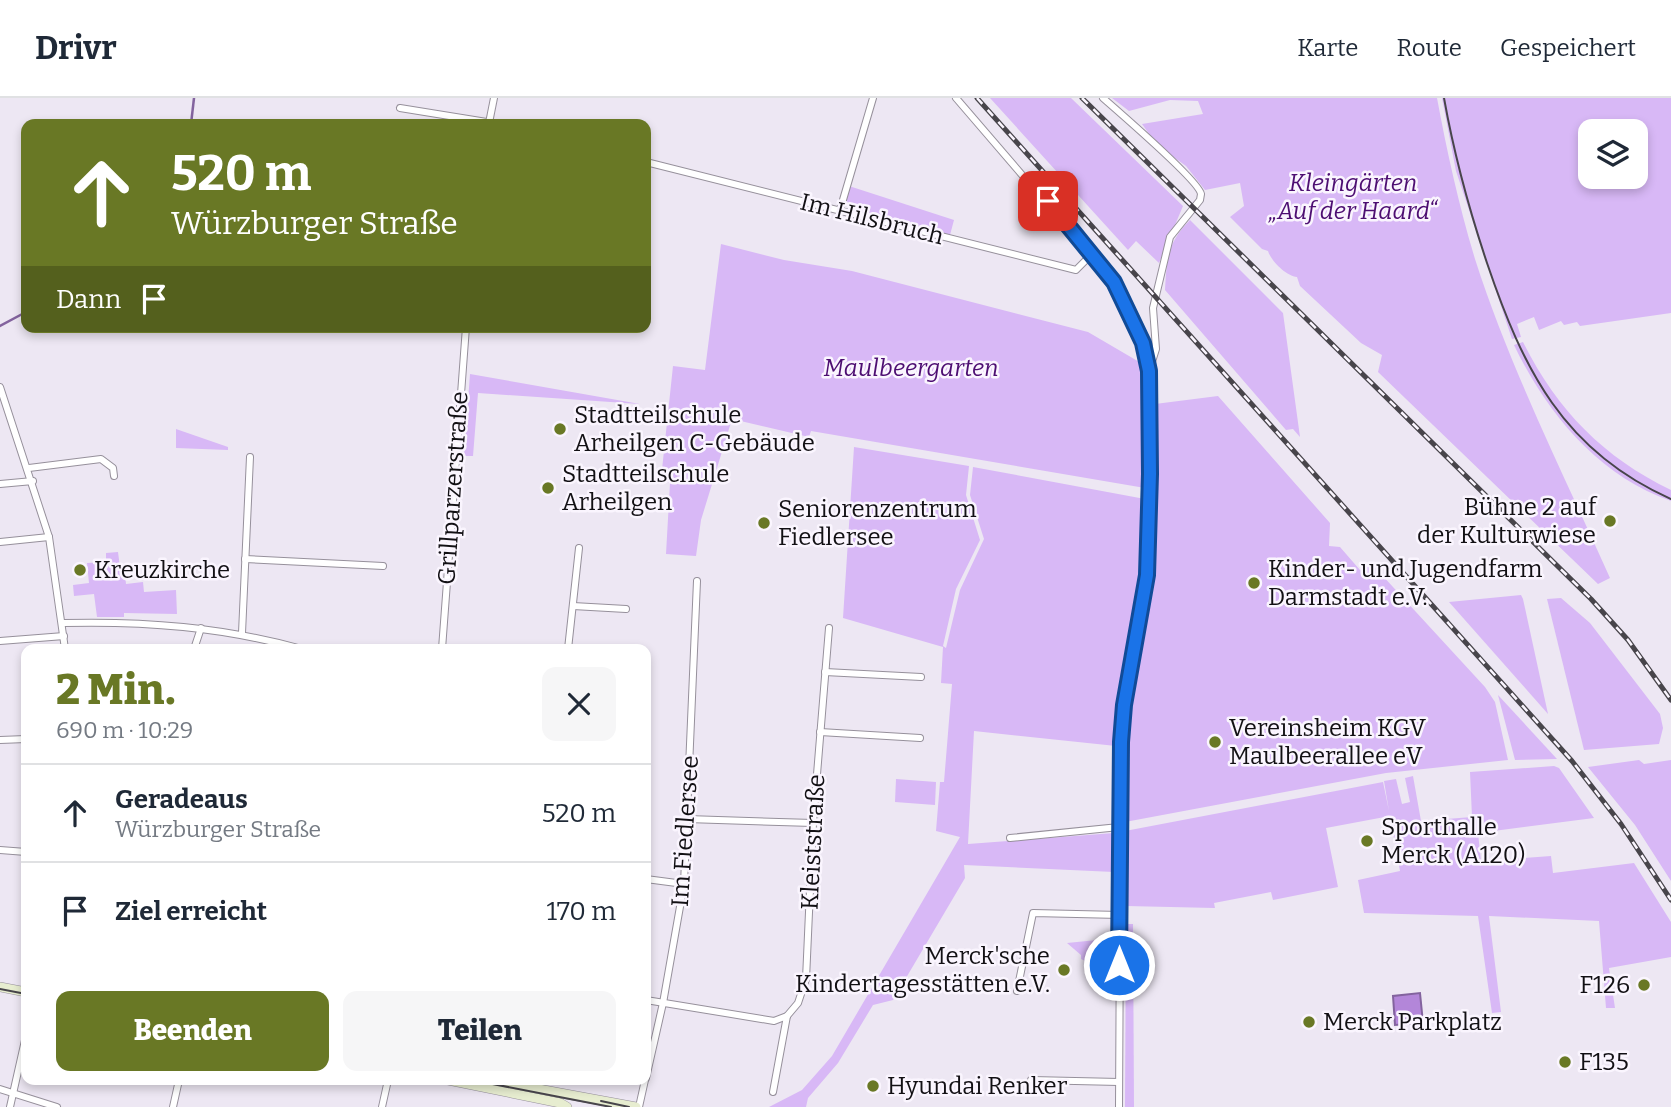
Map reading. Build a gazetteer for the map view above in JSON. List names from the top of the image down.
{
  "streets": {
    "street": [
      "Im Hilsbruch",
      "Grillparzerstraße",
      "Im Fiedlersee",
      "Kleiststraße"
    ]
  },
  "parks": ["Kleingärten „Auf der Haard“", "Maulbeergarten"],
  "places": [
    "Stadtteilschule Arheilgen C-Gebäude",
    "Stadtteilschule Arheilgen",
    "Bühne 2 auf der Kulturwiese",
    "Seniorenzentrum Fiedlersee",
    "Kreuzkirche",
    "Kinder- und Jugendfarm Darmstadt e.V.",
    "Vereinsheim KGV Maulbeerallee eV",
    "Sporthalle Merck (A120)",
    "Merck'sche Kindertagesstätten e.V.",
    "F126",
    "Merck Parkplatz",
    "F135",
    "Hyundai Renker"
  ],
  "page": {
    "header": "Drivr",
    "nav": ["Karte", "Route", "Gespeichert"],
    "turn": ["520 m", "Würzburger Straße"],
    "then": "Dann",
    "heading": ["2 Min.", "690 m · 10:29"],
    "list": [
      {
        "name": "Geradeaus",
        "note": "Würzburger Straße",
        "value": "520 m"
      },
      {
        "name": "Ziel erreicht",
        "value": "170 m"
      }
    ],
    "buttons": ["Beenden", "Teilen"]
  }
}
